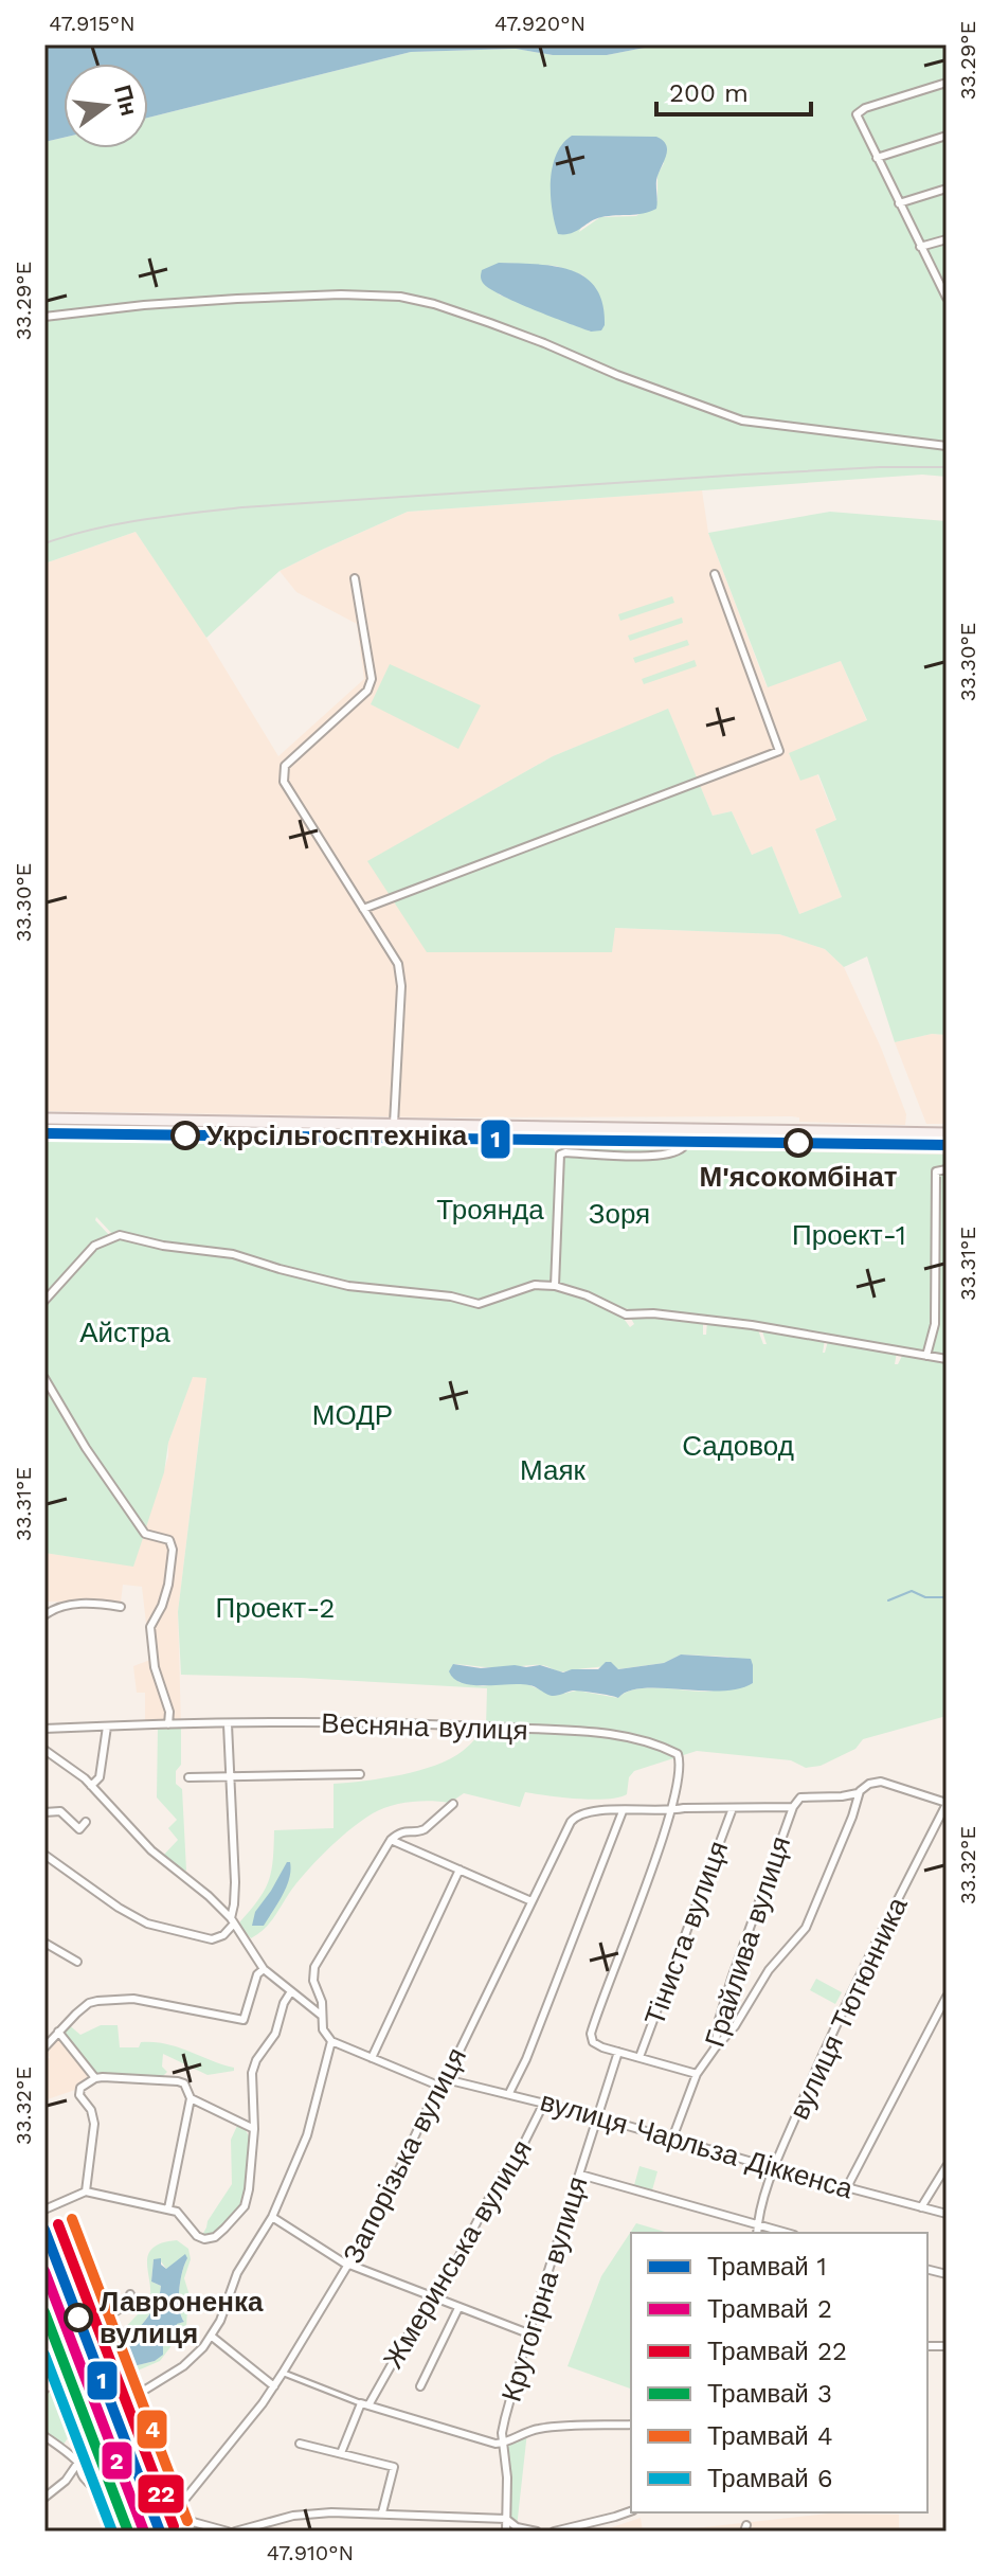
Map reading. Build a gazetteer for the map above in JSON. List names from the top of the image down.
{
  "streets": {
    "street": [
      "Весняна вулиця",
      "Тіниста вулиця",
      "Грайлива вулиця",
      "вулиця Тютюнника",
      "вулиця Чарльза Діккенса",
      "Запорізька вулиця",
      "Жмеринська вулиця",
      "Крутогірна вулиця"
    ]
  },
  "crossings": [
    ["Весняна вулиця", "Тіниста вулиця"],
    ["Тіниста вулиця", "Грайлива вулиця"],
    ["Тіниста вулиця", "Запорізька вулиця"],
    ["Тіниста вулиця", "Жмеринська вулиця"],
    ["Грайлива вулиця", "вулиця Тютюнника"],
    ["Грайлива вулиця", "вулиця Чарльза Діккенса"],
    ["вулиця Тютюнника", "вулиця Чарльза Діккенса"],
    ["вулиця Чарльза Діккенса", "Запорізька вулиця"],
    ["вулиця Чарльза Діккенса", "Жмеринська вулиця"],
    ["вулиця Чарльза Діккенса", "Крутогірна вулиця"],
    ["Запорізька вулиця", "Жмеринська вулиця"]
  ],
  "parks": [
    "Троянда",
    "Зоря",
    "Проект-1",
    "Айстра",
    "МОДР",
    "Садовод",
    "Маяк",
    "Проект-2"
  ],
  "places": ["Укрсільгосптехніка", "М'ясокомбінат", "Лавроненка вулиця"],
  "lines": [
    "tram line 1",
    "tram line 4",
    "tram line 22",
    "tram line 2",
    "tram line 3",
    "tram line 6"
  ],
  "legend": [
    "Трамвай 1",
    "Трамвай 2",
    "Трамвай 22",
    "Трамвай 3",
    "Трамвай 4",
    "Трамвай 6"
  ],
  "scale_bar": "200 m",
  "north": "right",
  "coordinates": [
    "47.915°N",
    "47.920°N",
    "33.29°E",
    "33.30°E",
    "33.31°E",
    "33.32°E",
    "47.910°N"
  ]
}
